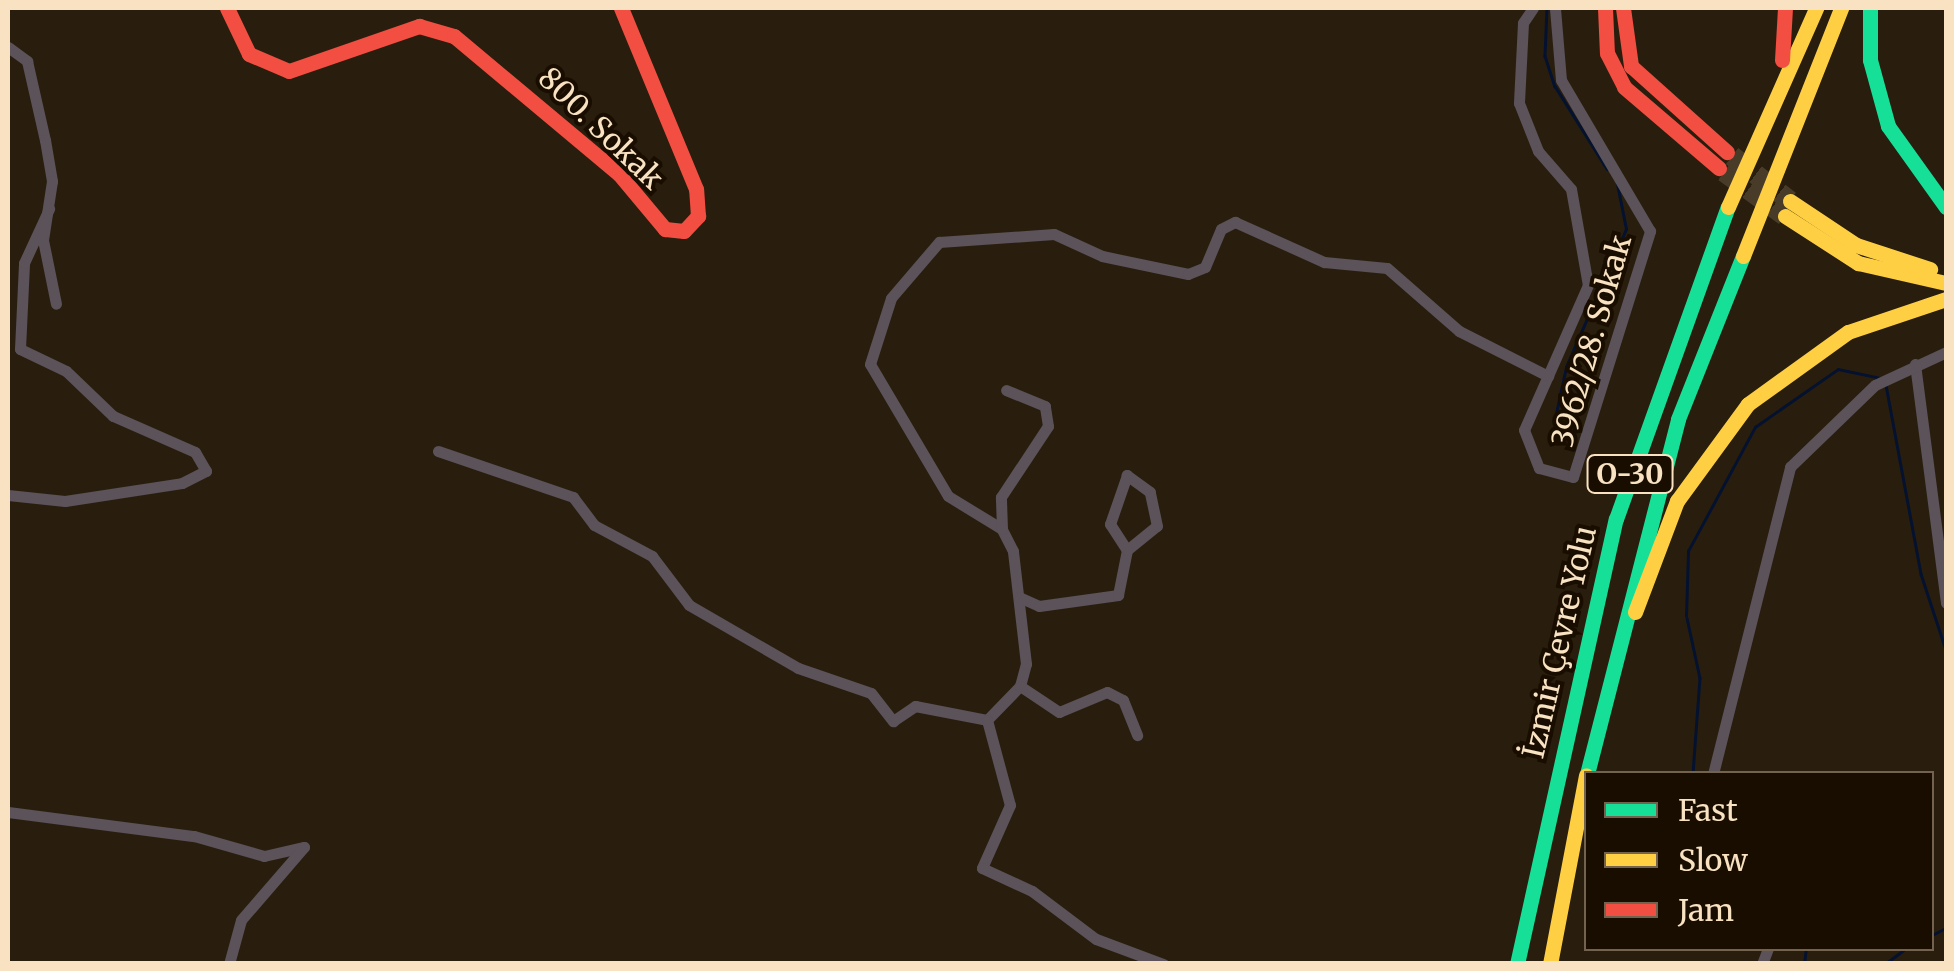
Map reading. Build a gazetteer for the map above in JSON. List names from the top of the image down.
{
  "streets": {
    "main road": ["800. Sokak", "O-30", "İzmir Çevre Yolu"],
    "street": ["3962/28. Sokak"]
  },
  "legend": ["Fast", "Slow", "Jam"]
}
